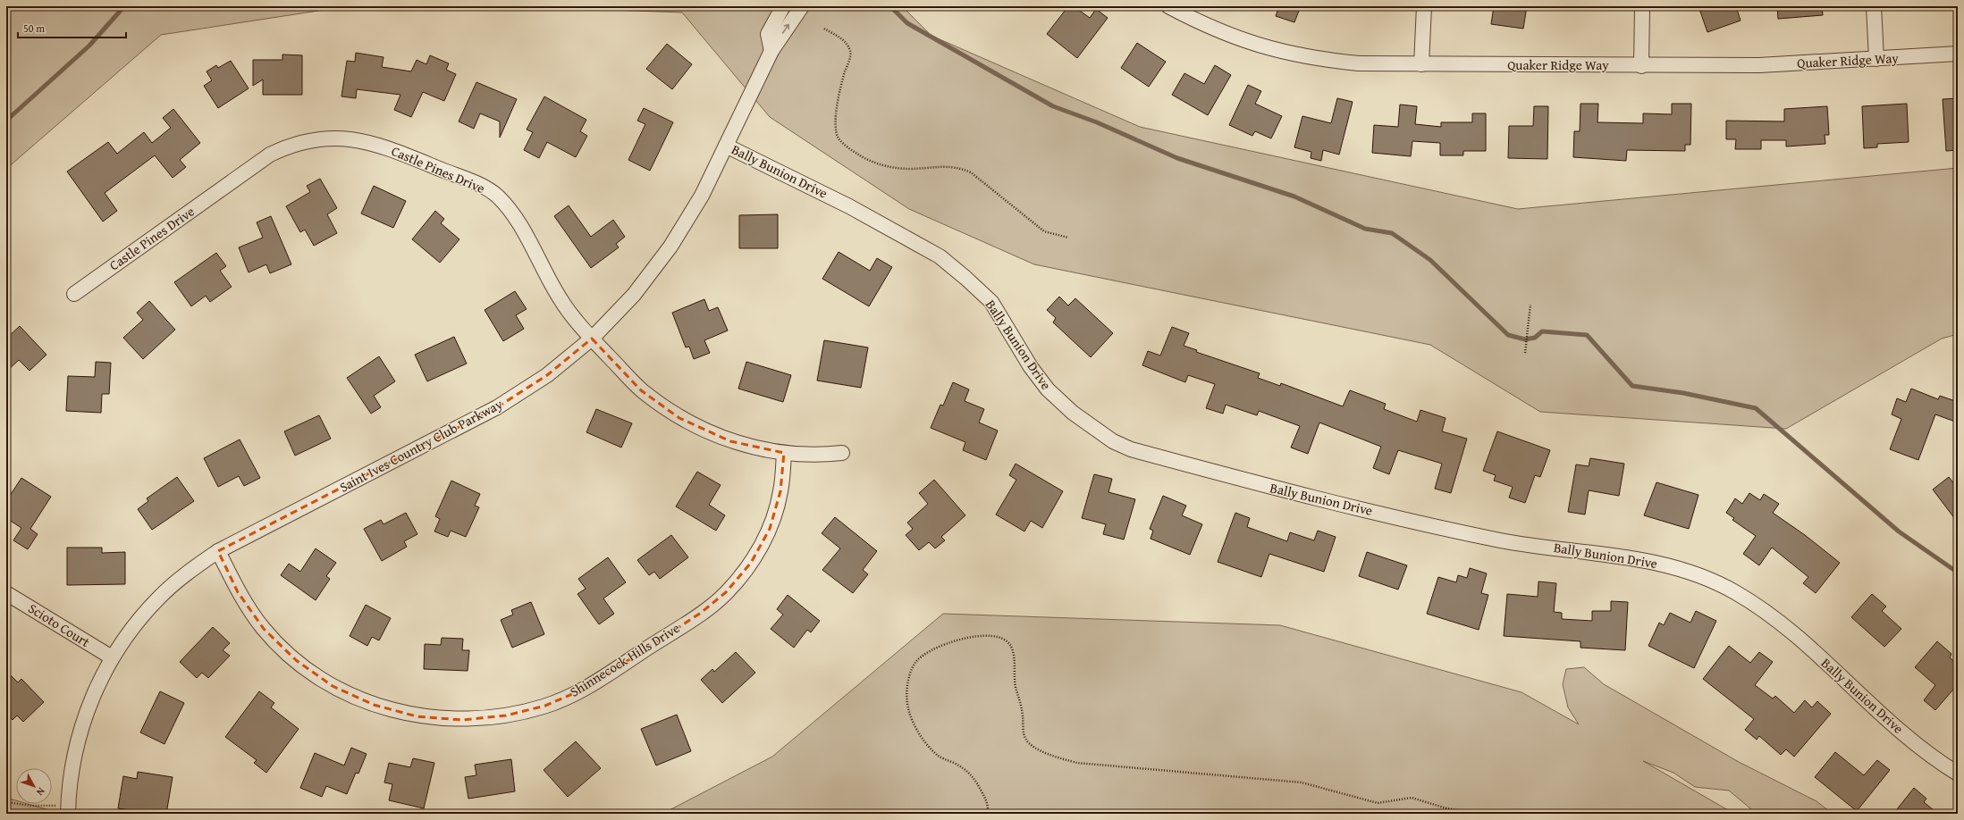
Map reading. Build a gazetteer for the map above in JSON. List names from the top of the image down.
{
  "streets": {
    "street": [
      "Quaker Ridge Way",
      "Castle Pines Drive",
      "Bally Bunion Drive",
      "Saint Ives Country Club Parkway",
      "Scioto Court",
      "Shinnecock Hills Drive"
    ]
  },
  "crossings": [
    ["Castle Pines Drive", "Saint Ives Country Club Parkway"],
    ["Castle Pines Drive", "Shinnecock Hills Drive"],
    ["Bally Bunion Drive", "Saint Ives Country Club Parkway"],
    ["Saint Ives Country Club Parkway", "Scioto Court"],
    ["Saint Ives Country Club Parkway", "Shinnecock Hills Drive"]
  ],
  "scale_bar": "50 m",
  "north": "bottom right"
}
